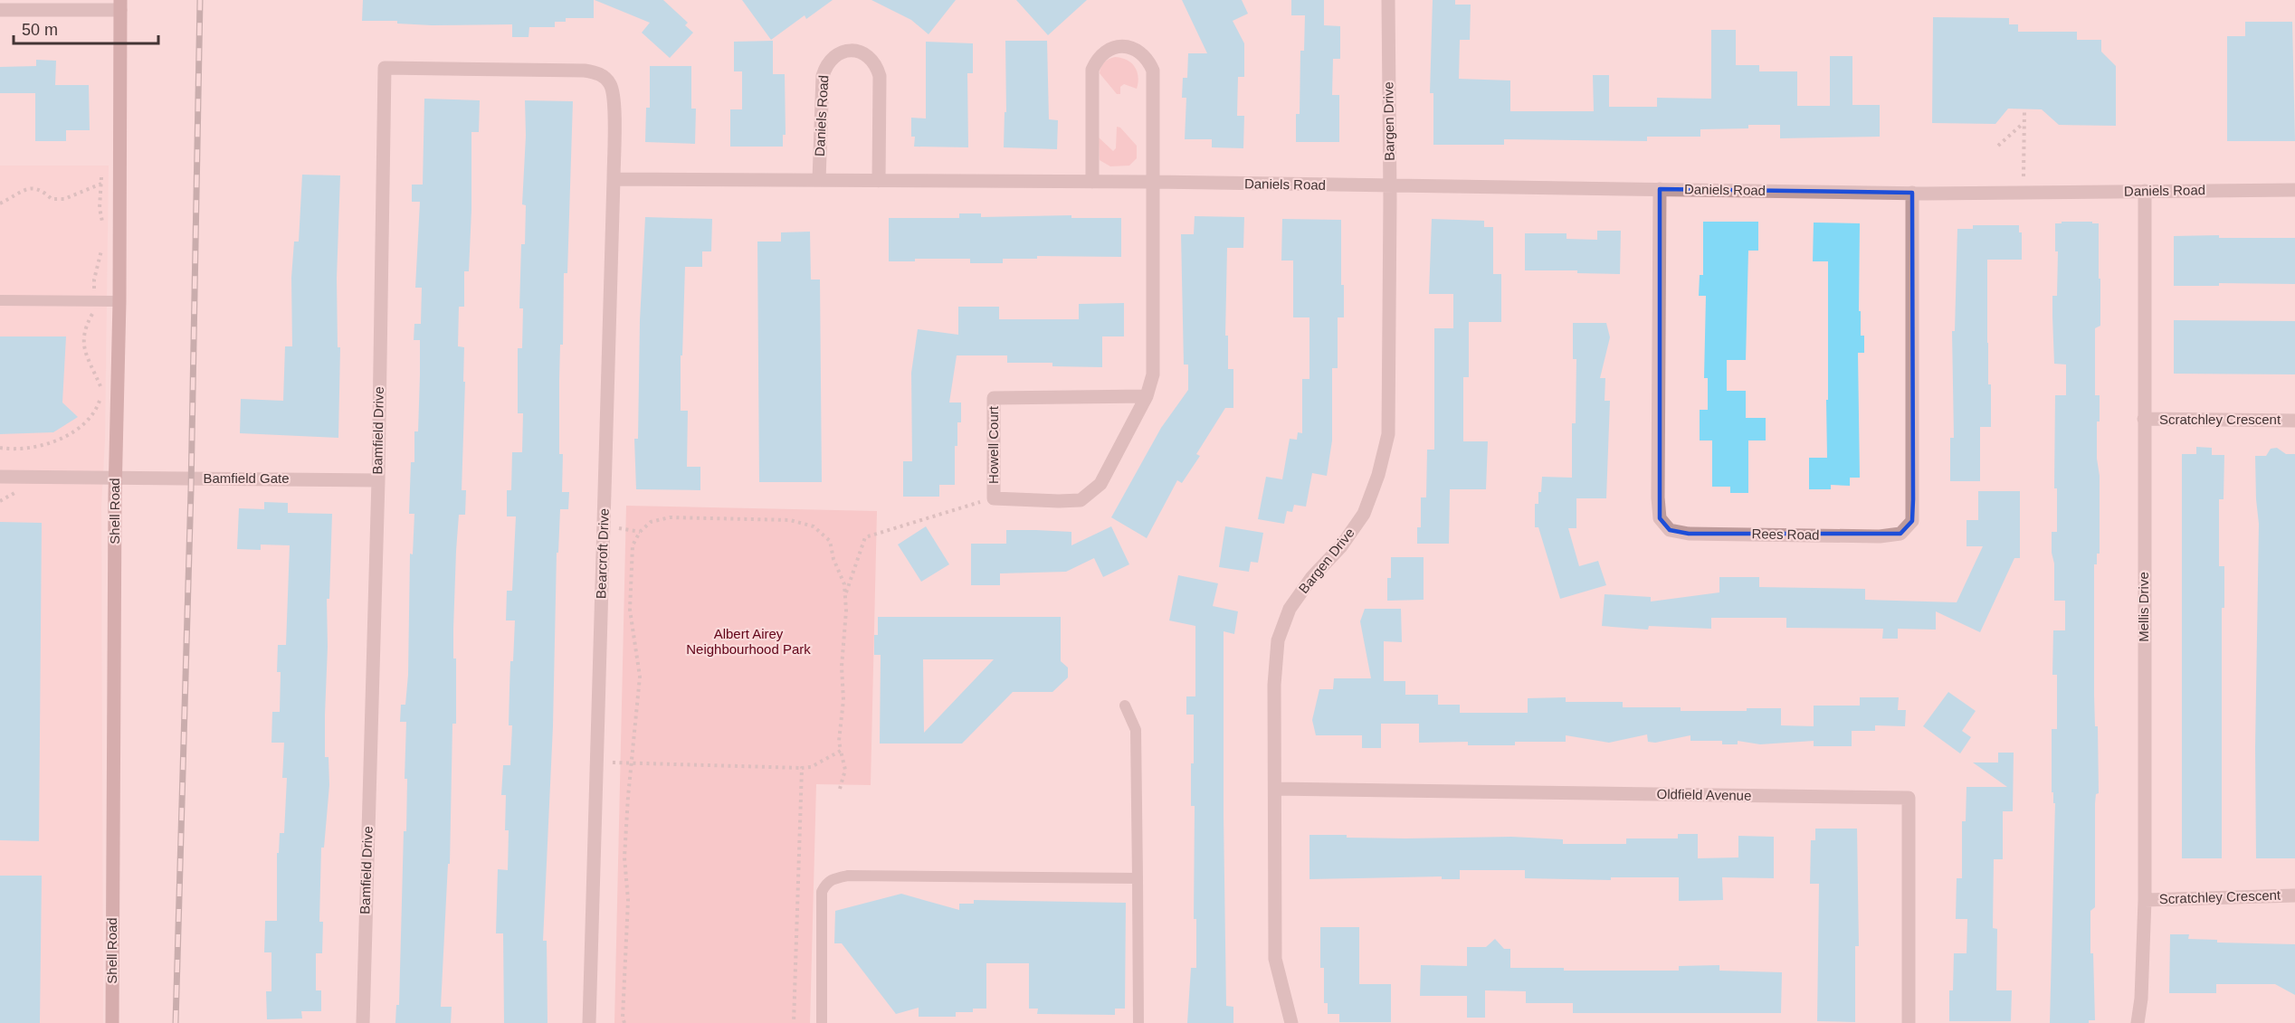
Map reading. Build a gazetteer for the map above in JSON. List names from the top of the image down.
{
  "streets": {
    "main road": ["Shell Road"],
    "street": [
      "Daniels Road",
      "Bargen Drive",
      "Scratchley Crescent",
      "Bamfield Drive",
      "Howell Court",
      "Bamfield Gate",
      "Rees Road",
      "Bearcroft Drive",
      "Mellis Drive",
      "Oldfield Avenue"
    ]
  },
  "crossings": [
    ["Daniels Road", "Bargen Drive"],
    ["Daniels Road", "Howell Court"],
    ["Daniels Road", "Rees Road"],
    ["Daniels Road", "Bearcroft Drive"],
    ["Daniels Road", "Mellis Drive"],
    ["Bargen Drive", "Oldfield Avenue"],
    ["Scratchley Crescent", "Mellis Drive"],
    ["Bamfield Drive", "Bamfield Gate"],
    ["Bamfield Drive", "Bearcroft Drive"],
    ["Bamfield Gate", "Shell Road"]
  ],
  "parks": ["Albert Airey Neighbourhood Park"],
  "scale_bar": "50 m"
}
